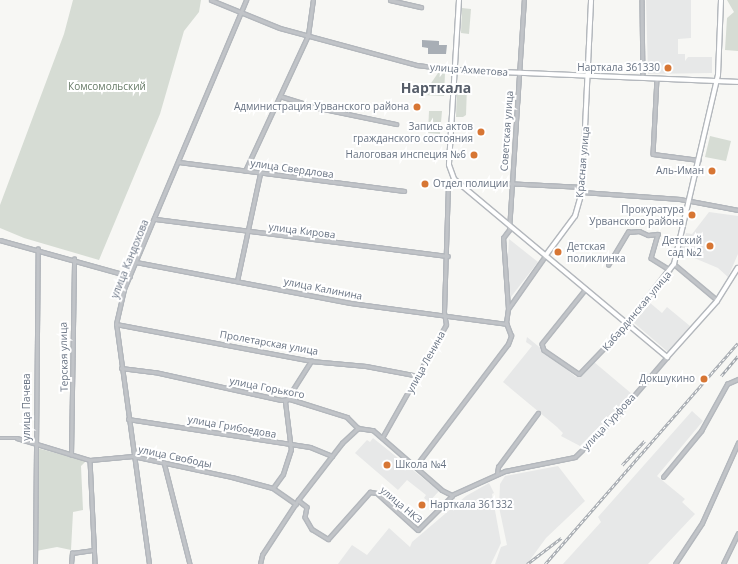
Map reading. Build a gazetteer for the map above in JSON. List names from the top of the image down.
{
  "streets": {
    "street": [
      "улица Ахметова",
      "Советская улица",
      "Красная улица",
      "улица Свердлова",
      "улица Кирова",
      "улица Кандохова",
      "улица Калинина",
      "Кабардинская улица",
      "Пролетарская улица",
      "Терская улица",
      "улица Ленина",
      "улица Горького",
      "улица Пачева",
      "улица Гурфова",
      "улица Грибоедова",
      "улица Свободы",
      "улица НКЗ"
    ]
  },
  "crossings": [
    ["улица Ахметова", "Советская улица"],
    ["улица Ахметова", "Красная улица"],
    ["улица Ахметова", "улица Кандохова"],
    ["улица Ахметова", "Кабардинская улица"],
    ["Советская улица", "Красная улица"],
    ["Красная улица", "улица Калинина"],
    ["Красная улица", "улица Горького"],
    ["улица Свердлова", "улица Кандохова"],
    ["улица Кирова", "улица Кандохова"],
    ["улица Кирова", "улица Ленина"],
    ["улица Кандохова", "улица Калинина"],
    ["улица Кандохова", "Пролетарская улица"],
    ["улица Кандохова", "улица Горького"],
    ["улица Кандохова", "улица Грибоедова"],
    ["улица Кандохова", "улица Свободы"],
    ["улица Калинина", "улица Ленина"],
    ["Пролетарская улица", "улица Ленина"],
    ["Терская улица", "улица Свободы"],
    ["улица Ленина", "улица Горького"],
    ["улица Горького", "улица Гурфова"],
    ["улица Горького", "улица НКЗ"],
    ["улица Пачева", "улица Свободы"],
    ["улица Гурфова", "улица НКЗ"]
  ],
  "districts": ["Нарткала"],
  "parks": ["Комсомольский"],
  "places": [
    "Нарткала 361330",
    "Администрация Урванского района",
    "Запись актов гражданского состояния",
    "Налоговая инспеция №6",
    "Аль-Иман",
    "Отдел полиции",
    "Прокуратура Урванского района",
    "Детский сад №2",
    "Детская поликлинка",
    "Докшукино",
    "Школа №4",
    "Нарткала 361332"
  ]
}
